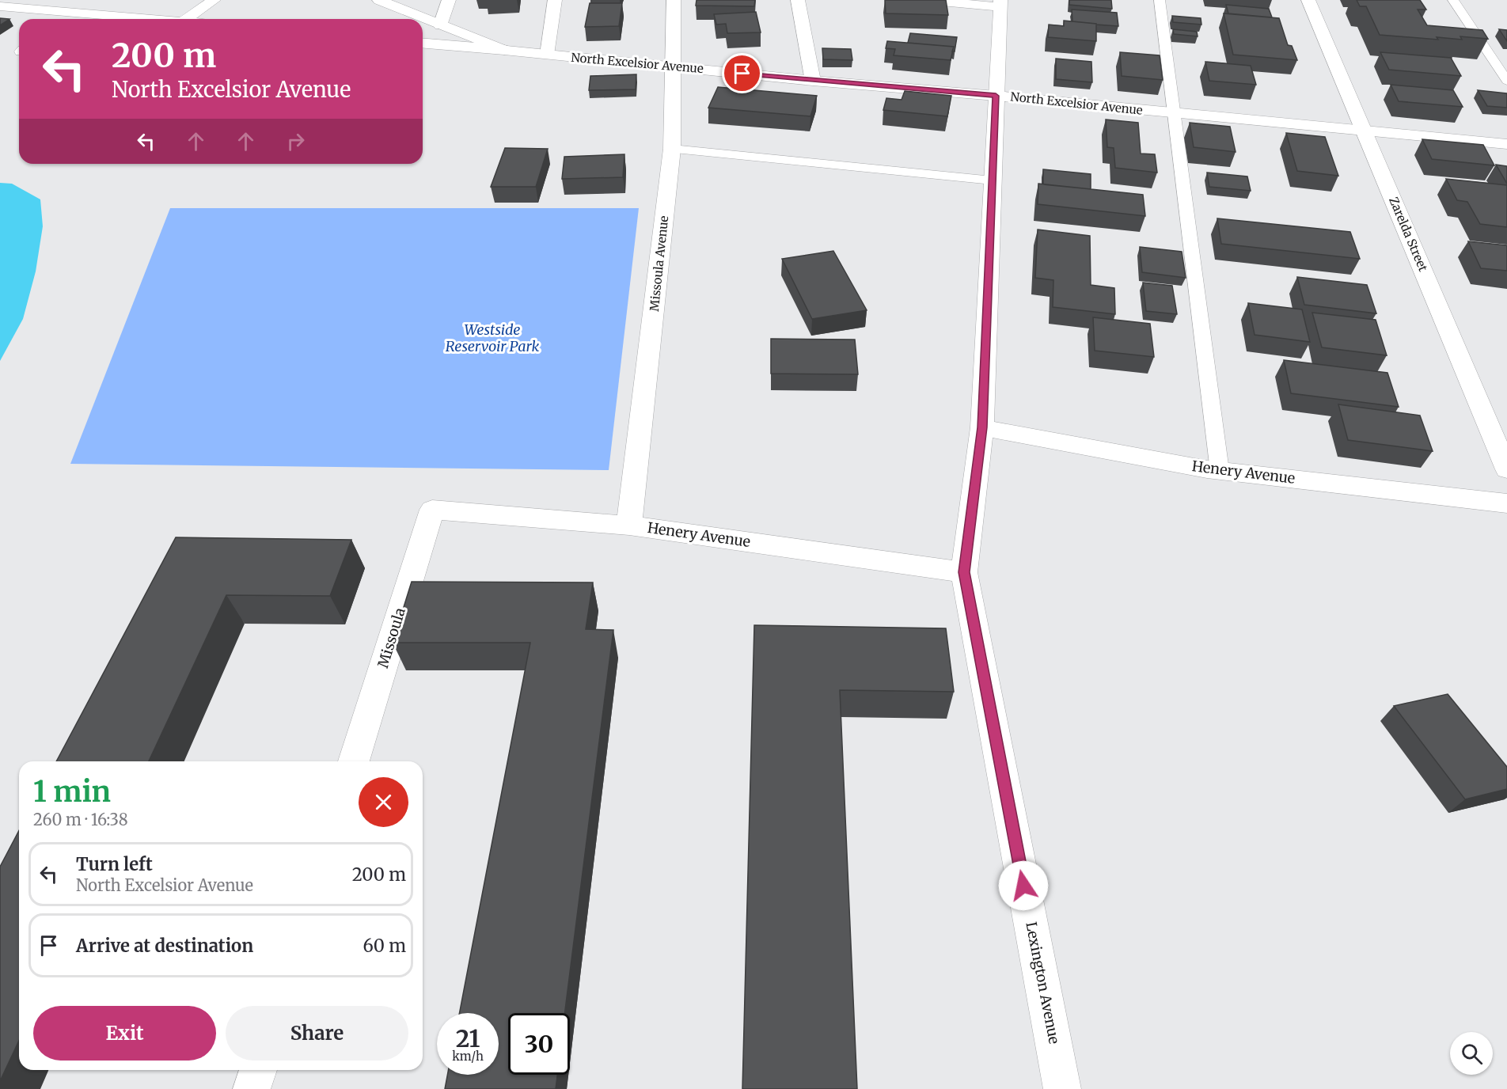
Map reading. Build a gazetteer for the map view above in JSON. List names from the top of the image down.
{
  "streets": {
    "street": [
      "North Excelsior Avenue",
      "Zarelda Street",
      "Missoula Avenue",
      "Henery Avenue",
      "Missoula",
      "Lexington Avenue"
    ]
  },
  "crossings": [
    ["North Excelsior Avenue", "Zarelda Street"],
    ["North Excelsior Avenue", "Missoula Avenue"],
    ["North Excelsior Avenue", "Lexington Avenue"],
    ["Missoula Avenue", "Henery Avenue"],
    ["Henery Avenue", "Missoula"],
    ["Henery Avenue", "Lexington Avenue"]
  ],
  "parks": ["Westside Reservoir Park"],
  "page": {
    "turn": ["200 m", "North Excelsior Avenue"],
    "heading": ["1 min", "260 m · 16:38"],
    "list": [
      {
        "name": "Turn left",
        "note": "North Excelsior Avenue",
        "value": "200 m"
      },
      {
        "name": "Arrive at destination",
        "value": "60 m"
      }
    ],
    "buttons": ["Exit", "Share"],
    "speed": "21 km/h",
    "limit": "30"
  }
}
